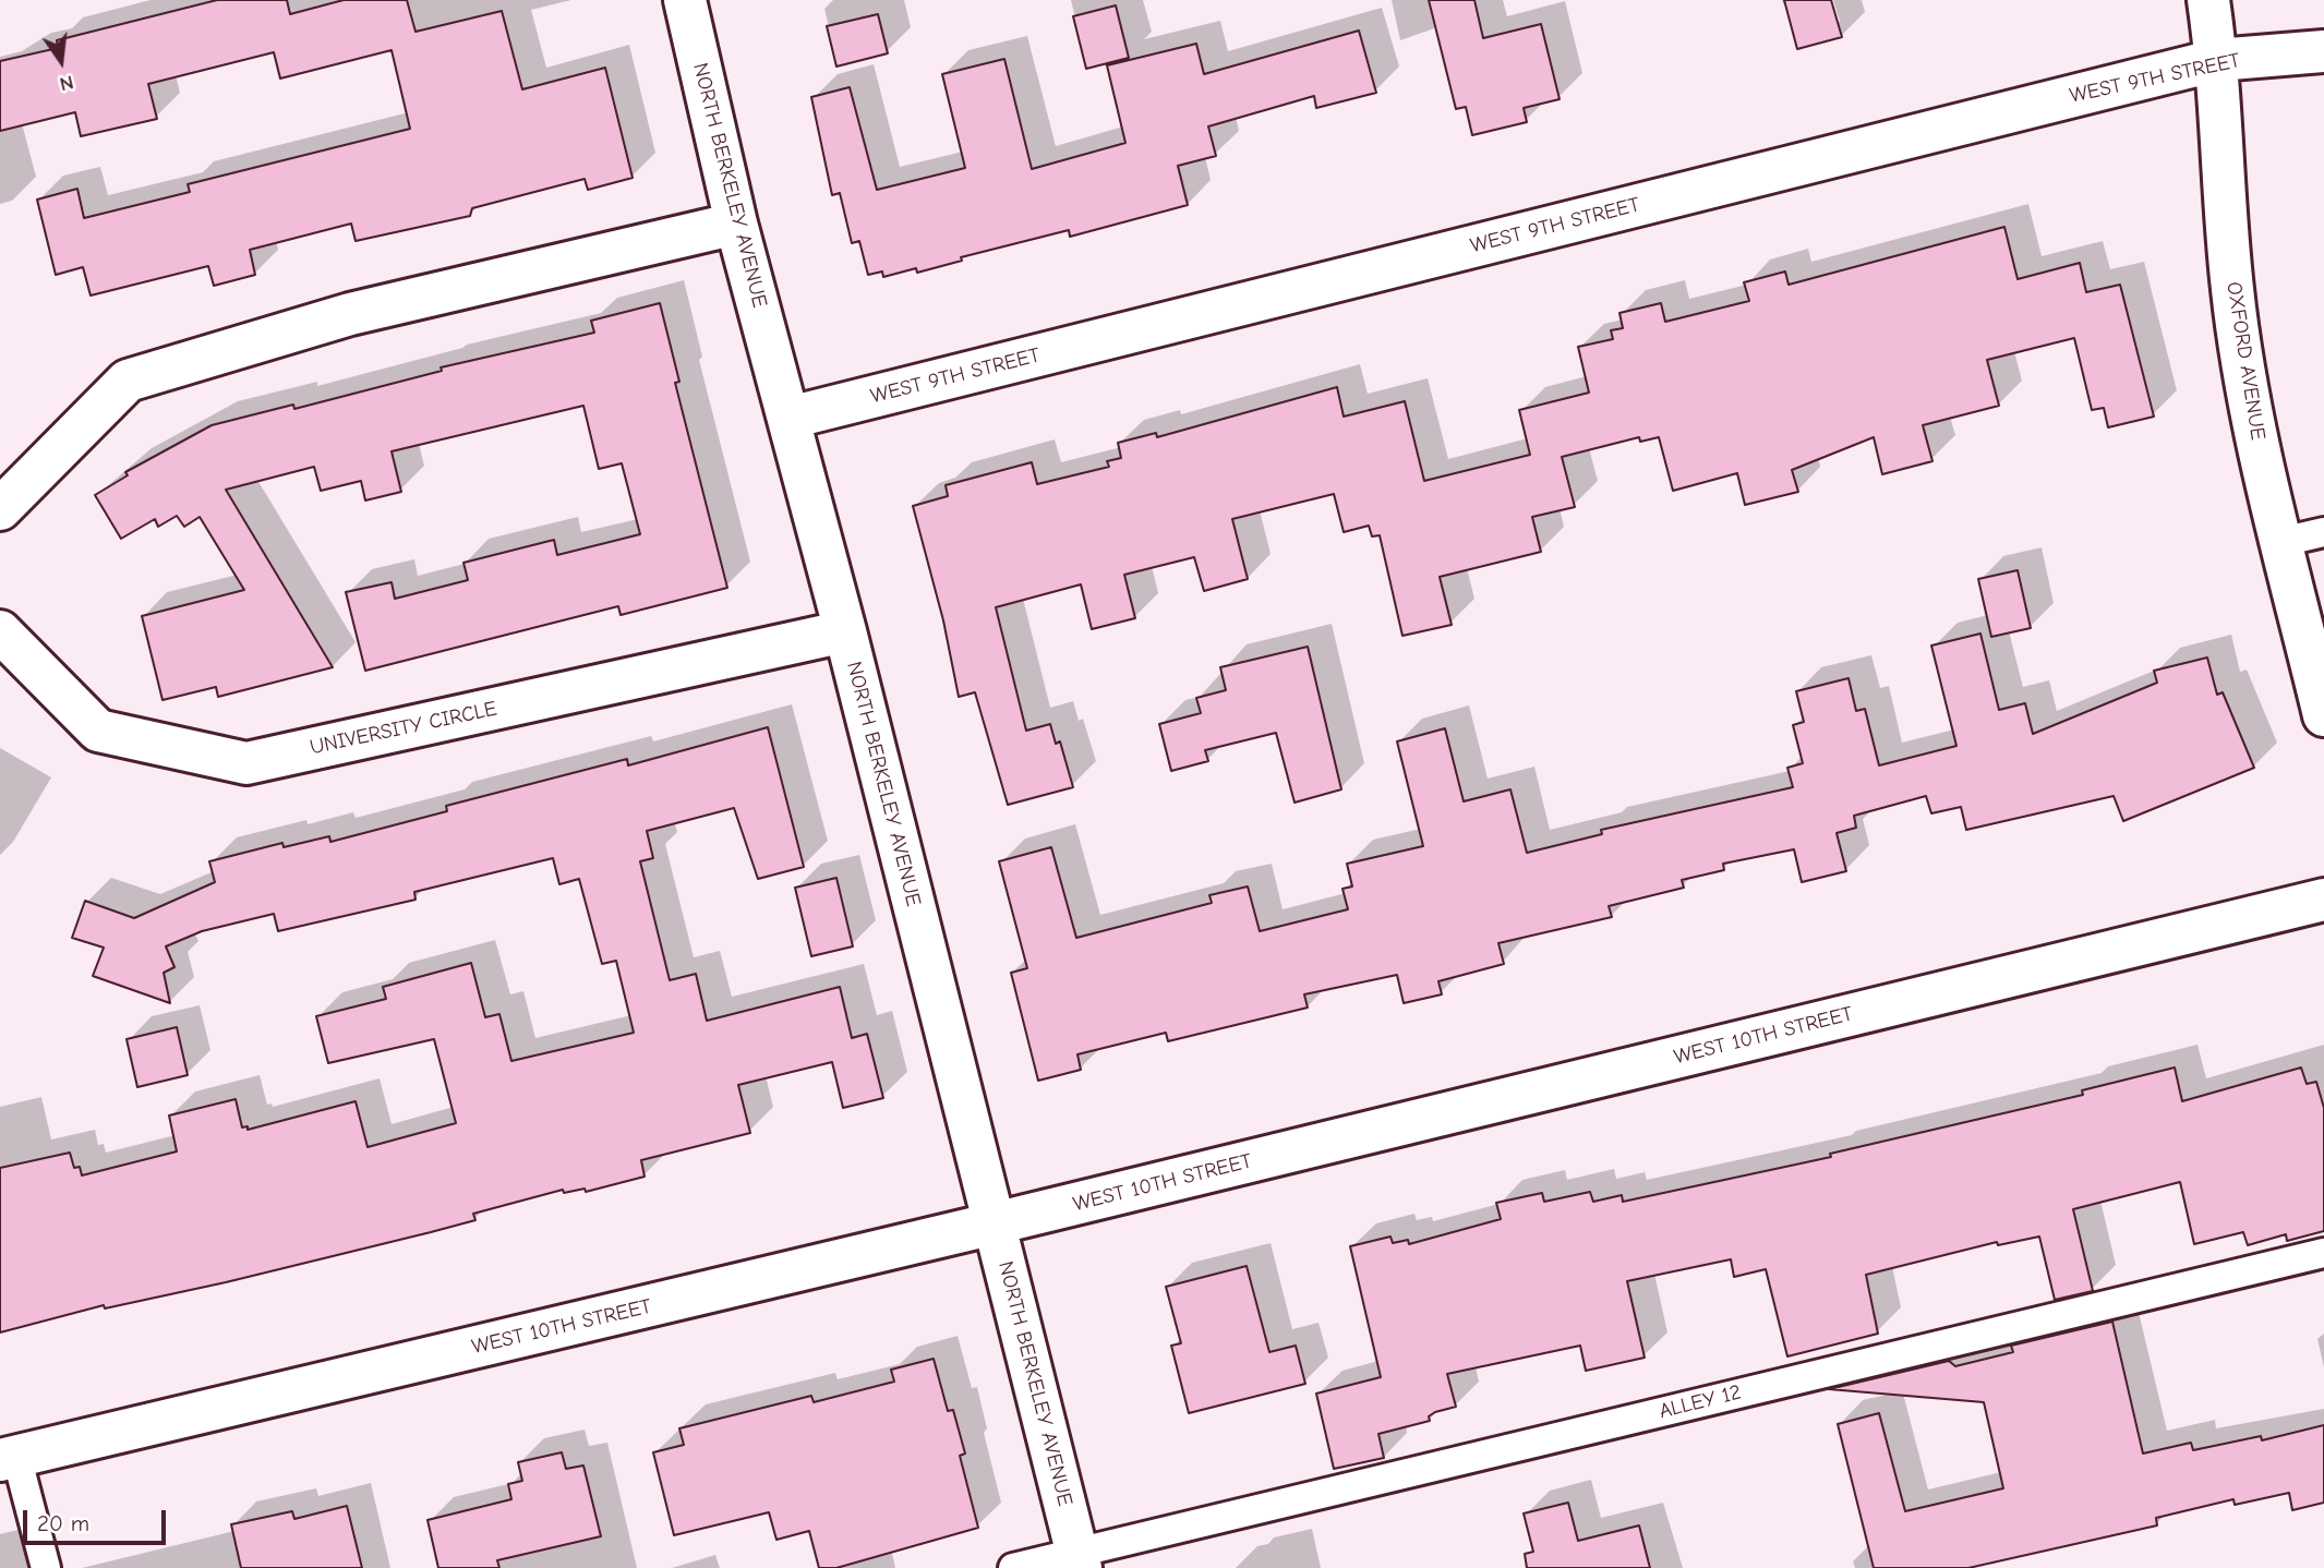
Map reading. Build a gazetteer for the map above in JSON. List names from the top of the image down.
{
  "streets": {
    "street": [
      "WEST 9TH STREET",
      "NORTH BERKELEY AVENUE",
      "OXFORD AVENUE",
      "UNIVERSITY CIRCLE",
      "WEST 10TH STREET"
    ],
    "lane": ["ALLEY 12"]
  },
  "crossings": [
    ["WEST 9TH STREET", "NORTH BERKELEY AVENUE"],
    ["WEST 9TH STREET", "OXFORD AVENUE"],
    ["NORTH BERKELEY AVENUE", "UNIVERSITY CIRCLE"],
    ["NORTH BERKELEY AVENUE", "WEST 10TH STREET"],
    ["NORTH BERKELEY AVENUE", "ALLEY 12"]
  ],
  "scale_bar": "20 m",
  "north": "bottom"
}
